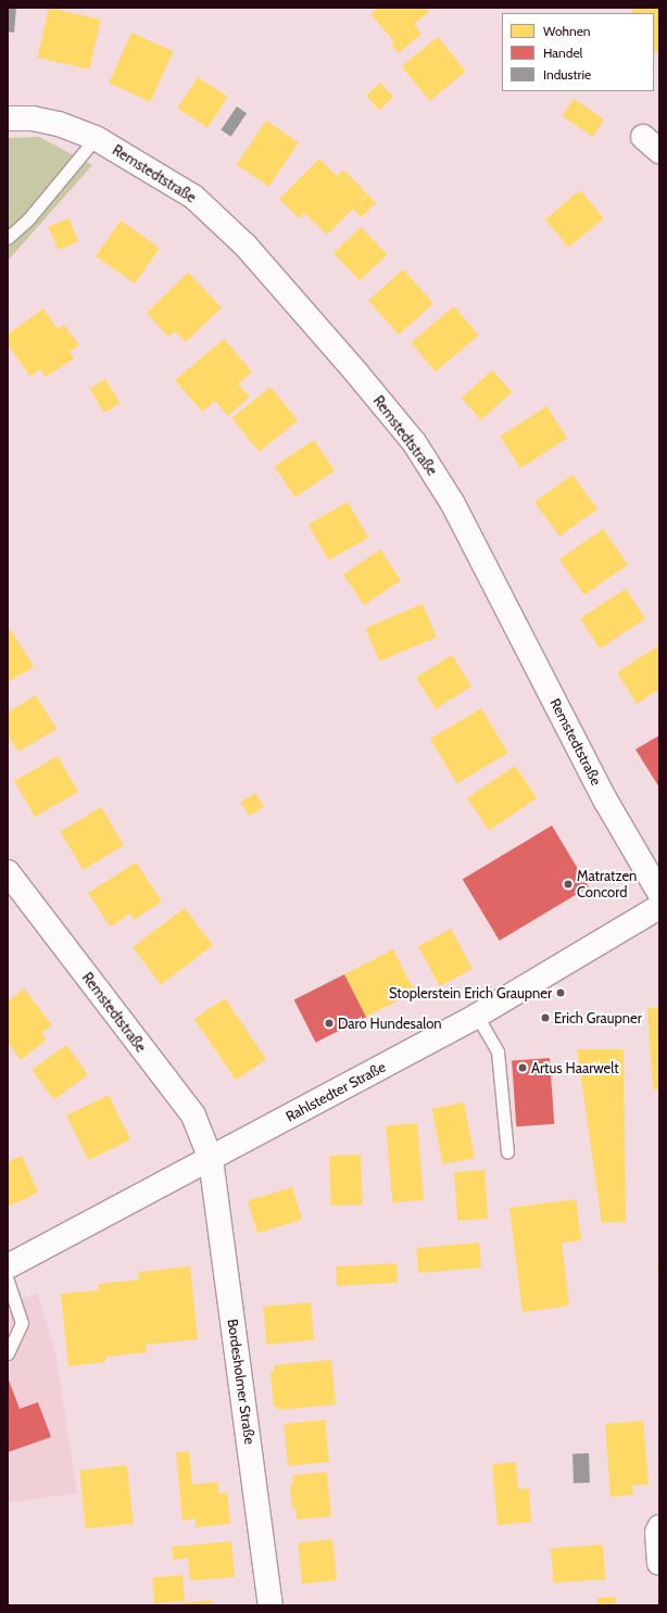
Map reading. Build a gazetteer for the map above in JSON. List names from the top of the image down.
{
  "streets": {
    "street": ["Remstedtstraße", "Rahlstedter Straße", "Bordesholmer Straße"]
  },
  "crossings": [
    ["Remstedtstraße", "Rahlstedter Straße"],
    ["Remstedtstraße", "Bordesholmer Straße"],
    ["Rahlstedter Straße", "Bordesholmer Straße"]
  ],
  "places": [
    "Matratzen Concord",
    "Stoplerstein Erich Graupner",
    "Erich Graupner",
    "Daro Hundesalon",
    "Artus Haarwelt"
  ],
  "legend": ["Wohnen", "Handel", "Industrie"]
}
